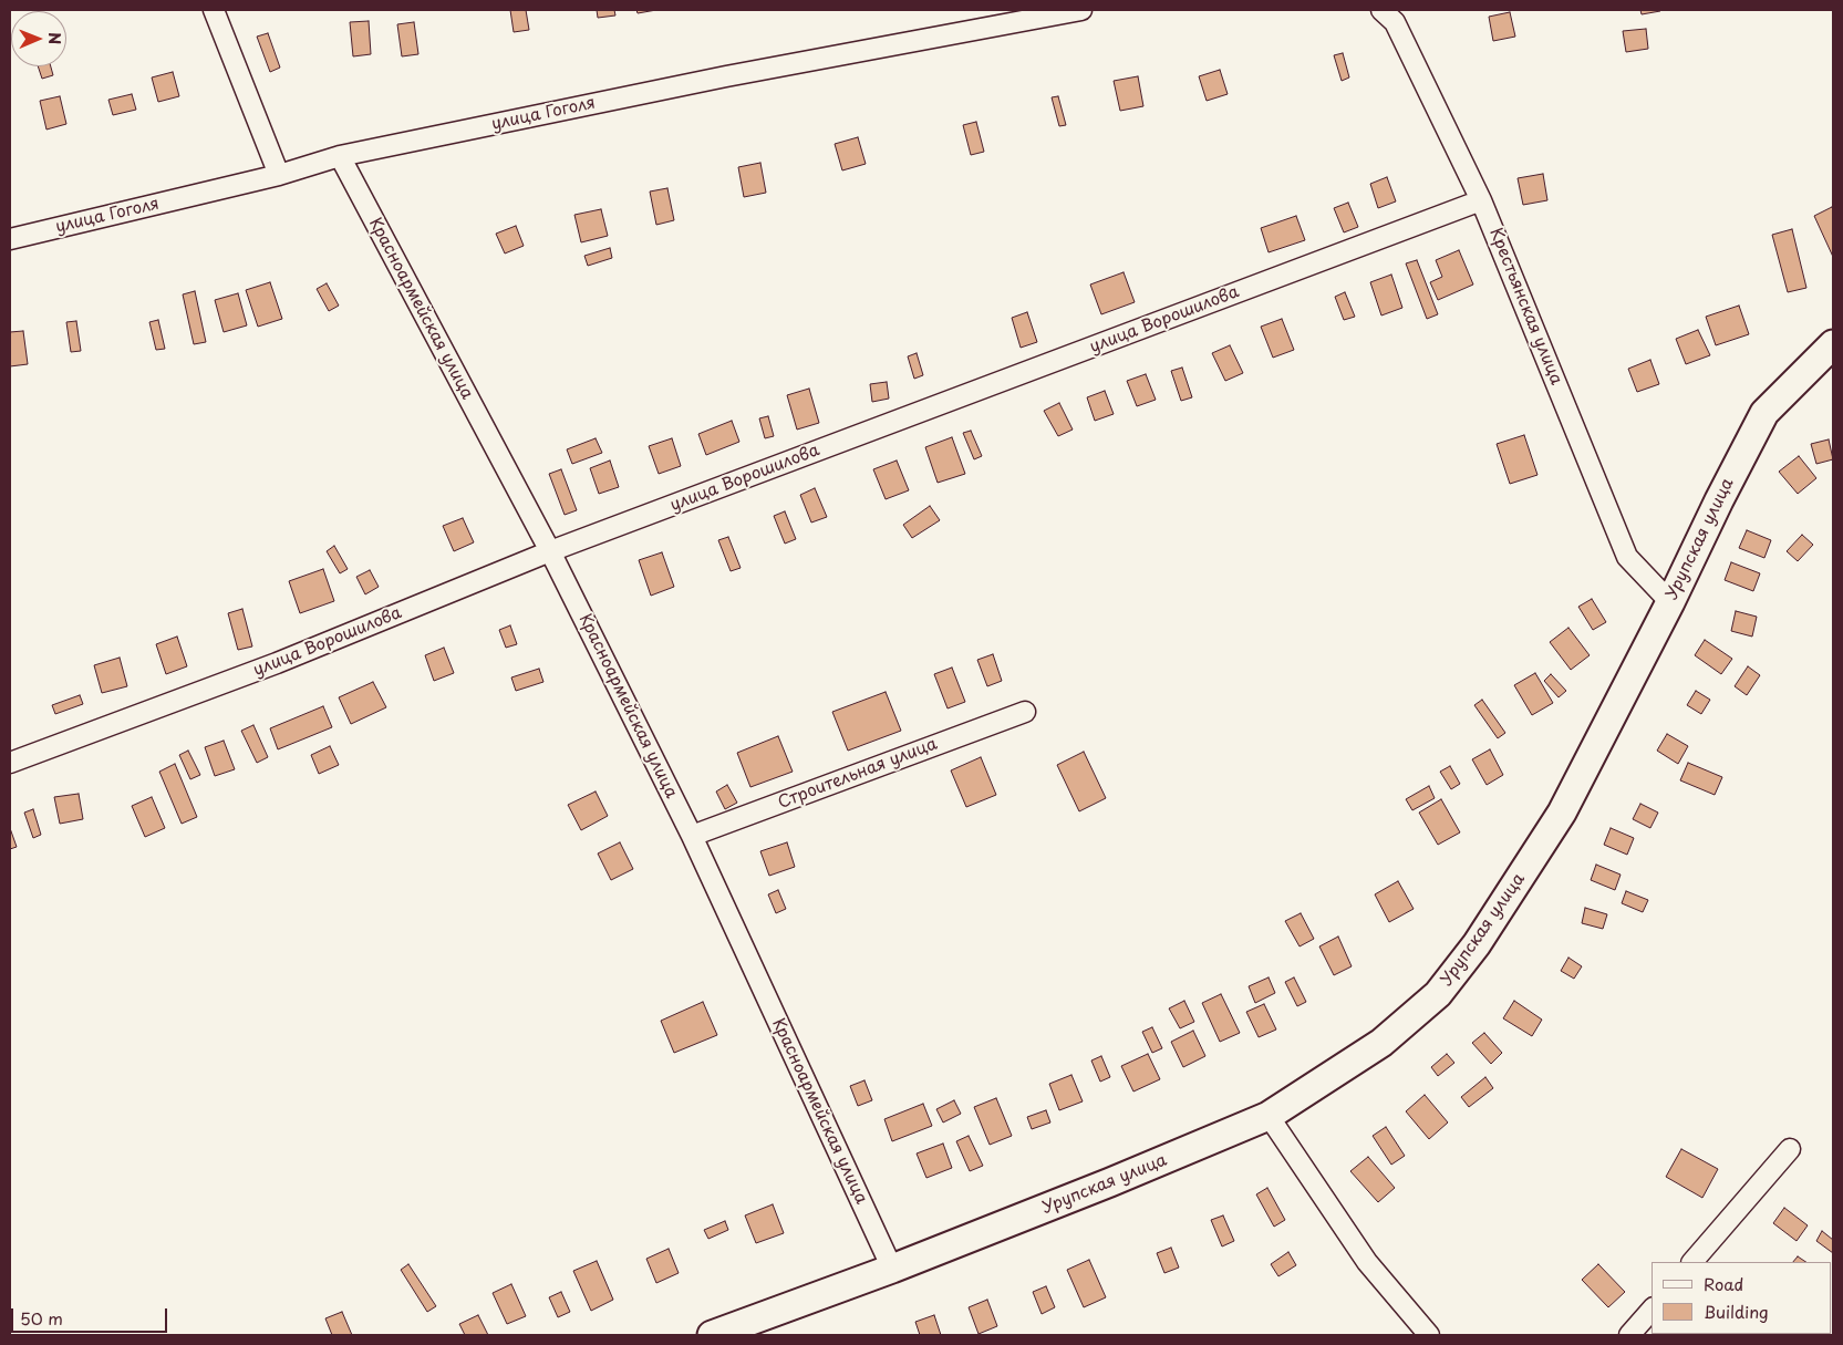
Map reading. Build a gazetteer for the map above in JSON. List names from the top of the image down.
{
  "streets": {
    "street": [
      "улица Гоголя",
      "Крестьянская улица",
      "Красноармейская улица",
      "улица Ворошилова",
      "Урупская улица",
      "Строительная улица"
    ]
  },
  "crossings": [
    ["улица Гоголя", "Красноармейская улица"],
    ["Крестьянская улица", "улица Ворошилова"],
    ["Крестьянская улица", "Урупская улица"],
    ["Красноармейская улица", "улица Ворошилова"],
    ["Красноармейская улица", "Урупская улица"],
    ["Красноармейская улица", "Строительная улица"]
  ],
  "legend": ["Road", "Building"],
  "scale_bar": "50 m",
  "north": "right"
}
